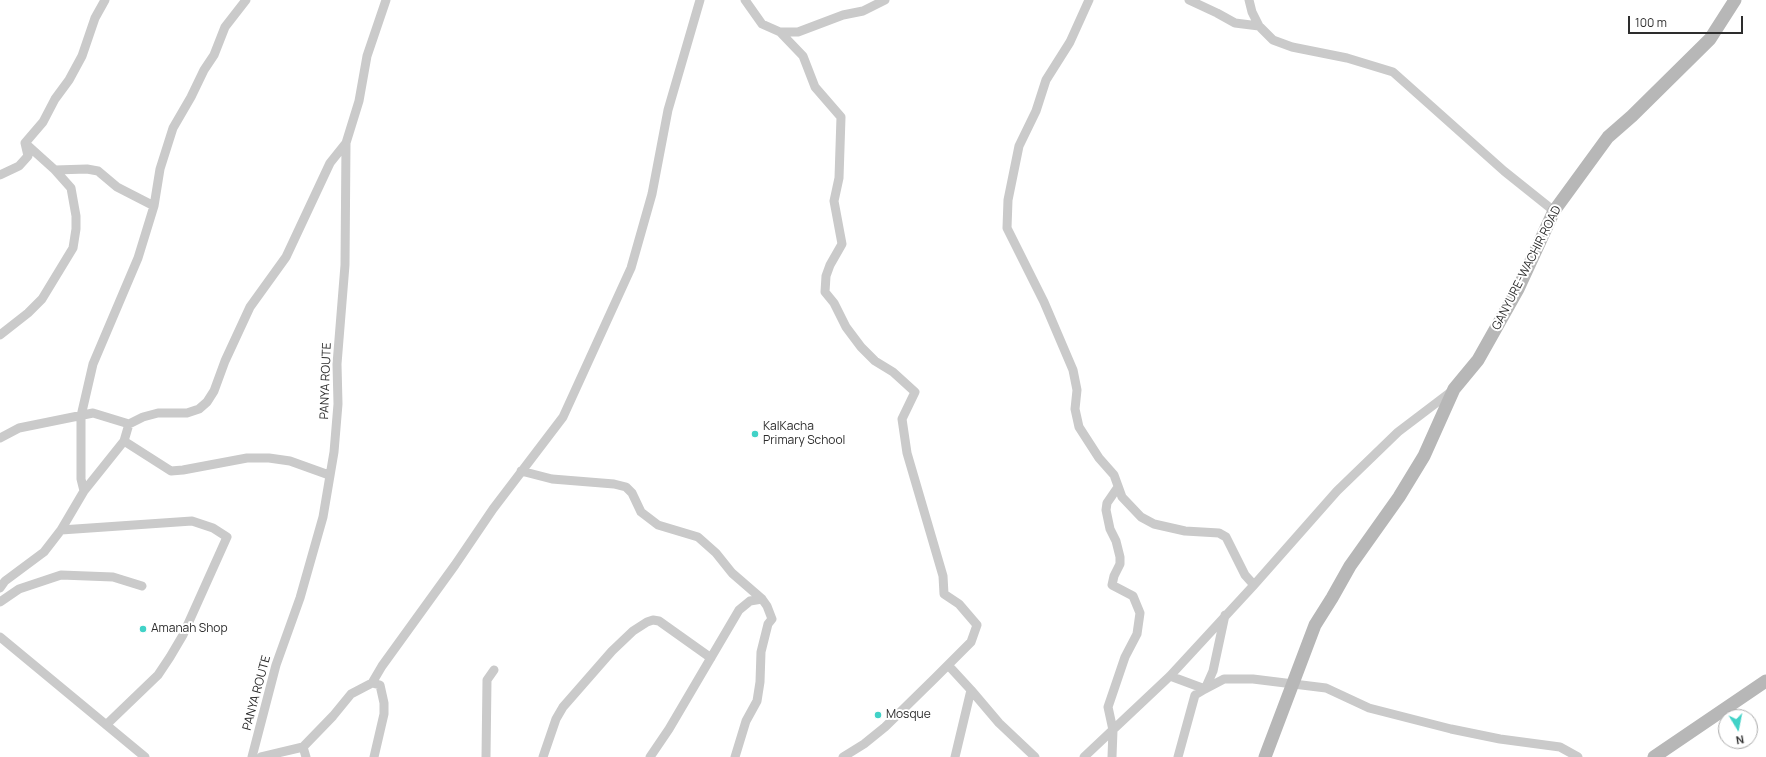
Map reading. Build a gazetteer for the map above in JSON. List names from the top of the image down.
{
  "streets": {
    "street": ["GANYURE-WACHIR ROAD", "PANYA ROUTE"]
  },
  "places": ["KalKacha Primary School", "Amanah Shop", "Mosque"],
  "scale_bar": "100 m",
  "north": "bottom"
}
